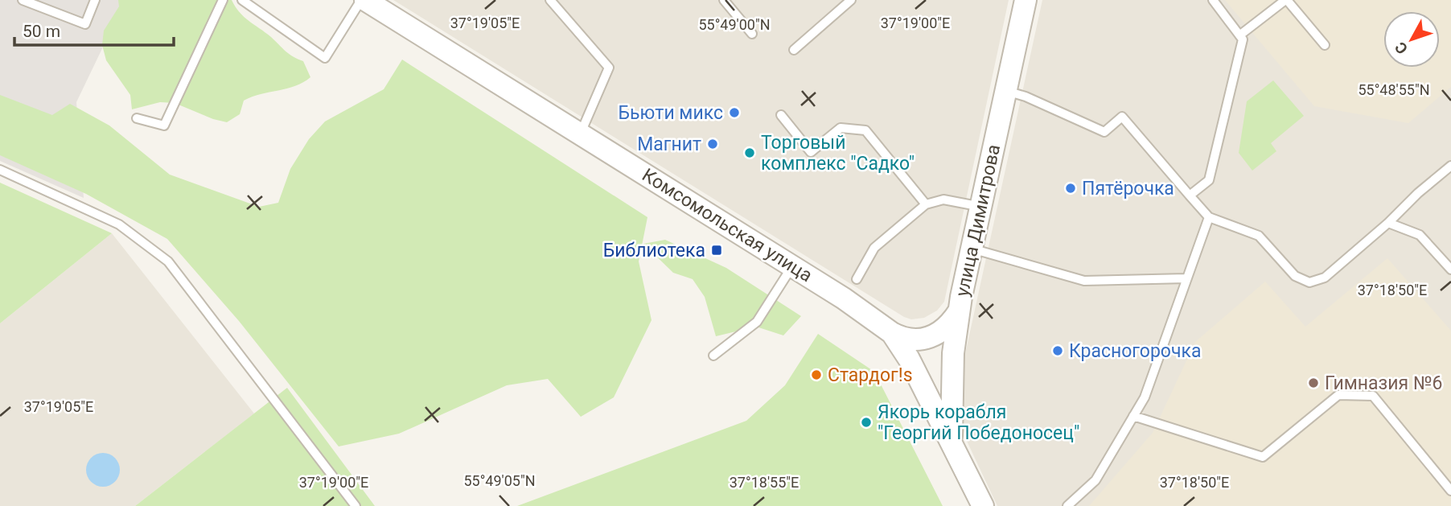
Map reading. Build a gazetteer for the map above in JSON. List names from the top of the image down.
{
  "streets": {
    "street": ["улица Димитрова", "Комсомольская улица"]
  },
  "crossings": [
    ["улица Димитрова", "Комсомольская улица"]
  ],
  "places": {
    "other": [
      "Бьюти микс",
      "Магнит",
      "Торговый комплекс \"Садко\"",
      "Пятёрочка",
      "Красногорочка",
      "Стардог!s",
      "Гимназия №6",
      "Якорь корабля \"Георгий Победоносец\""
    ],
    "transit": ["Библиотека"]
  },
  "scale_bar": "50 m",
  "north": "bottom left",
  "coordinates": [
    "37°19'05\"E",
    "37°19'00\"E",
    "55°49'00\"N",
    "55°48'55\"N",
    "37°18'50\"E",
    "55°49'05\"N",
    "37°18'55\"E"
  ]
}
